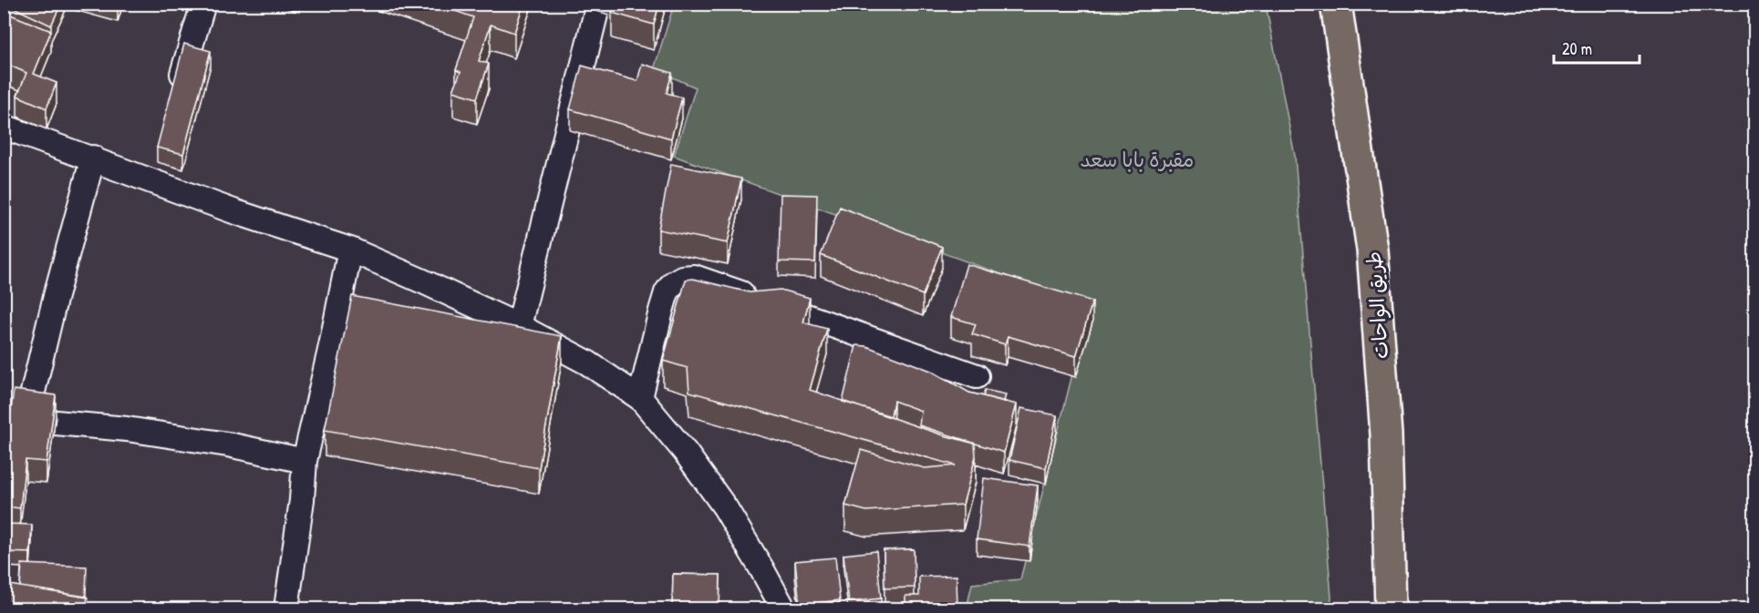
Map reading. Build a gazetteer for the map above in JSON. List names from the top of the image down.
{
  "streets": {
    "main road": ["طريق الواحات"]
  },
  "parks": ["مقبرة بابا سعد"],
  "scale_bar": "20 m"
}
